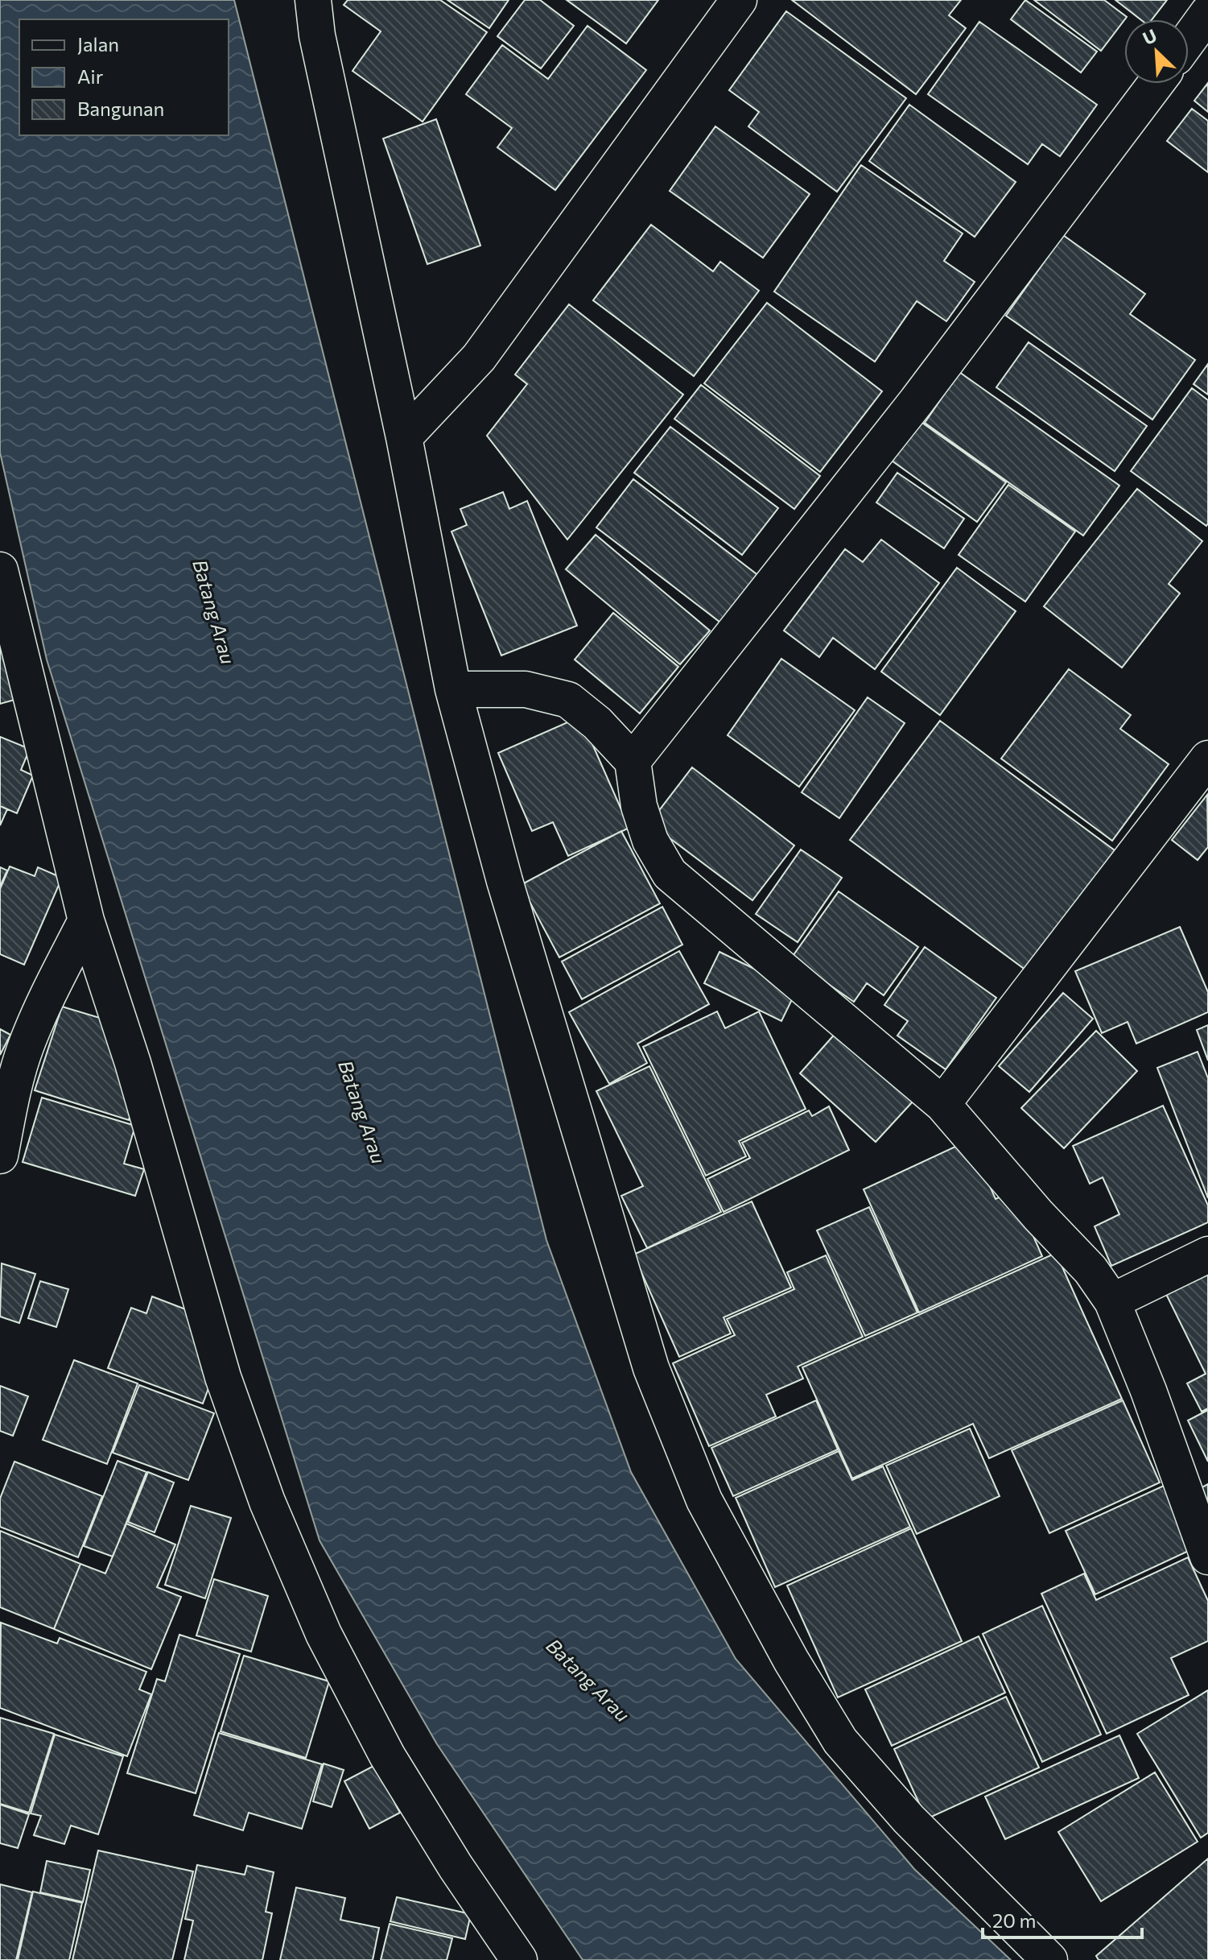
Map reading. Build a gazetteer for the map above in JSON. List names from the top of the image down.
{
  "water": ["Batang Arau"],
  "legend": ["Jalan", "Air", "Bangunan"],
  "scale_bar": "20 m",
  "north": "top left"
}
